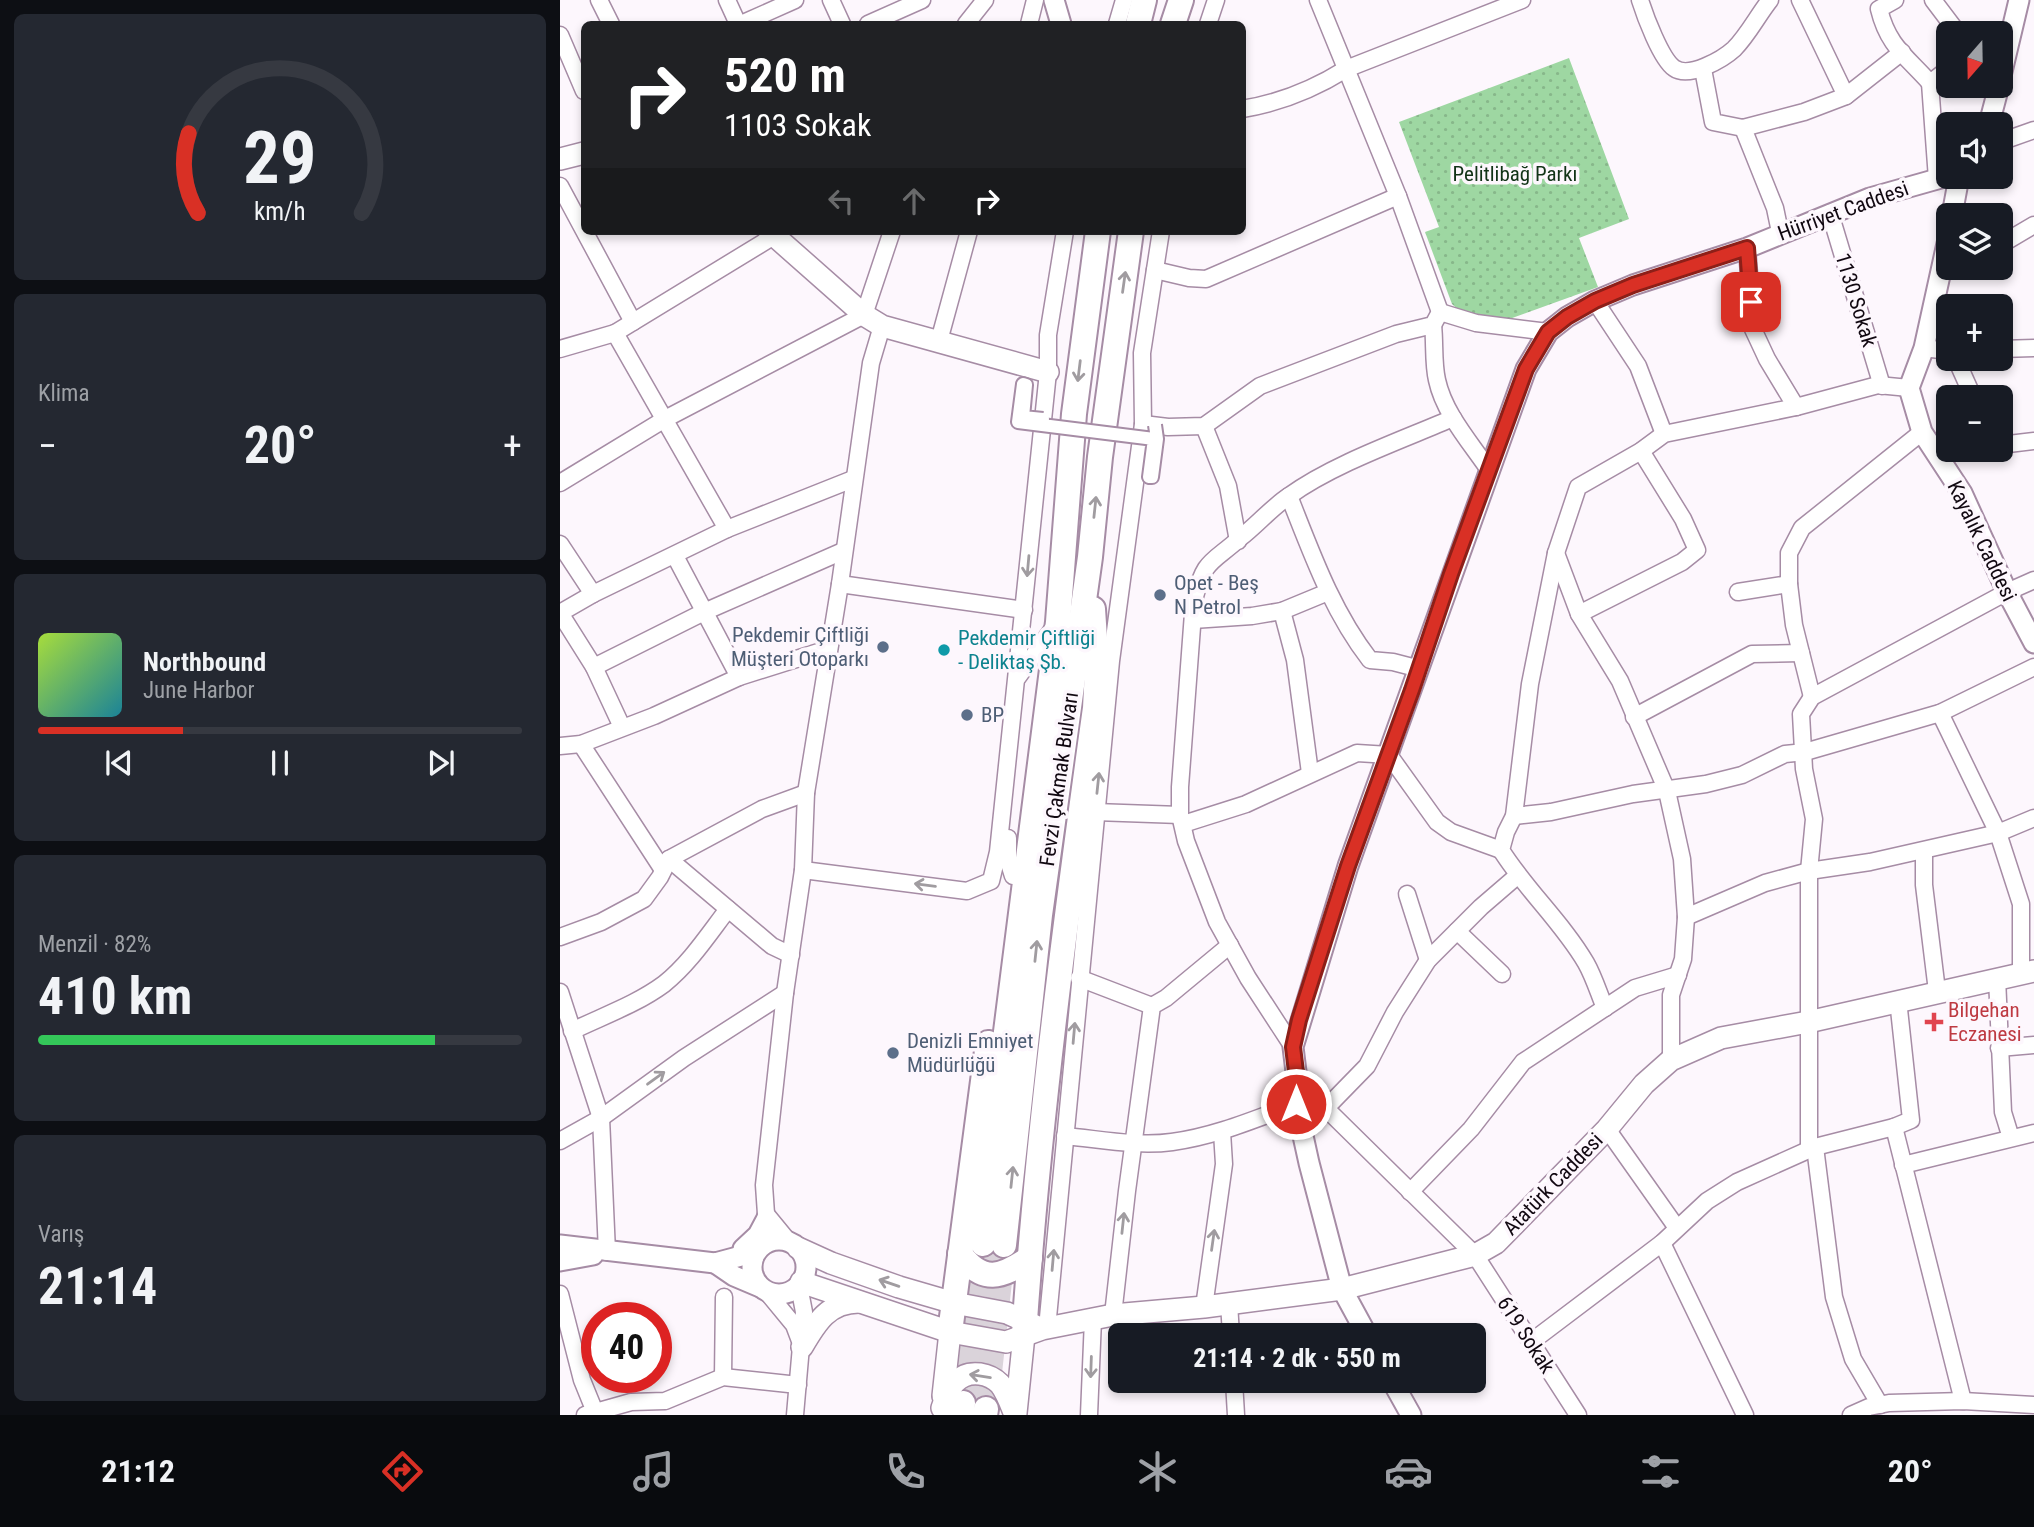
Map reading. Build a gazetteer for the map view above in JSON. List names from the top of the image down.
{
  "streets": {
    "main road": ["Fevzi Çakmak Bulvarı", "Atatürk Caddesi"],
    "street": [
      "Hürriyet Caddesi",
      "1130 Sokak",
      "Kayalık Caddesi",
      "619 Sokak"
    ]
  },
  "crossings": [
    ["Hürriyet Caddesi", "1130 Sokak"],
    ["Hürriyet Caddesi", "Atatürk Caddesi"],
    ["Hürriyet Caddesi", "619 Sokak"],
    ["Atatürk Caddesi", "619 Sokak"]
  ],
  "parks": ["Pelitlibağ Parkı"],
  "places": {
    "other": [
      "Opet - Beş N Petrol",
      "Pekdemir Çiftliği Müşteri Otoparkı",
      "Pekdemir Çiftliği - Deliktaş Şb.",
      "BP",
      "Denizli Emniyet Müdürlüğü"
    ],
    "health": ["Bilgehan Eczanesi"]
  },
  "north": "bottom",
  "page": {
    "map_buttons": ["+", "−"],
    "turn": ["520 m", "1103 Sokak"],
    "tile": [
      "Klima",
      ["Menzil · 82%", "410 km"],
      ["Varış", "21:14"]
    ],
    "heat": ["−", "20°", "+"],
    "song": ["Northbound", "June Harbor"],
    "limit": "40",
    "trip": "21:14 · 2 dk · 550 m",
    "tabs": ["21:12", "20°"],
    "gauge": ["29", "km/h"]
  }
}
